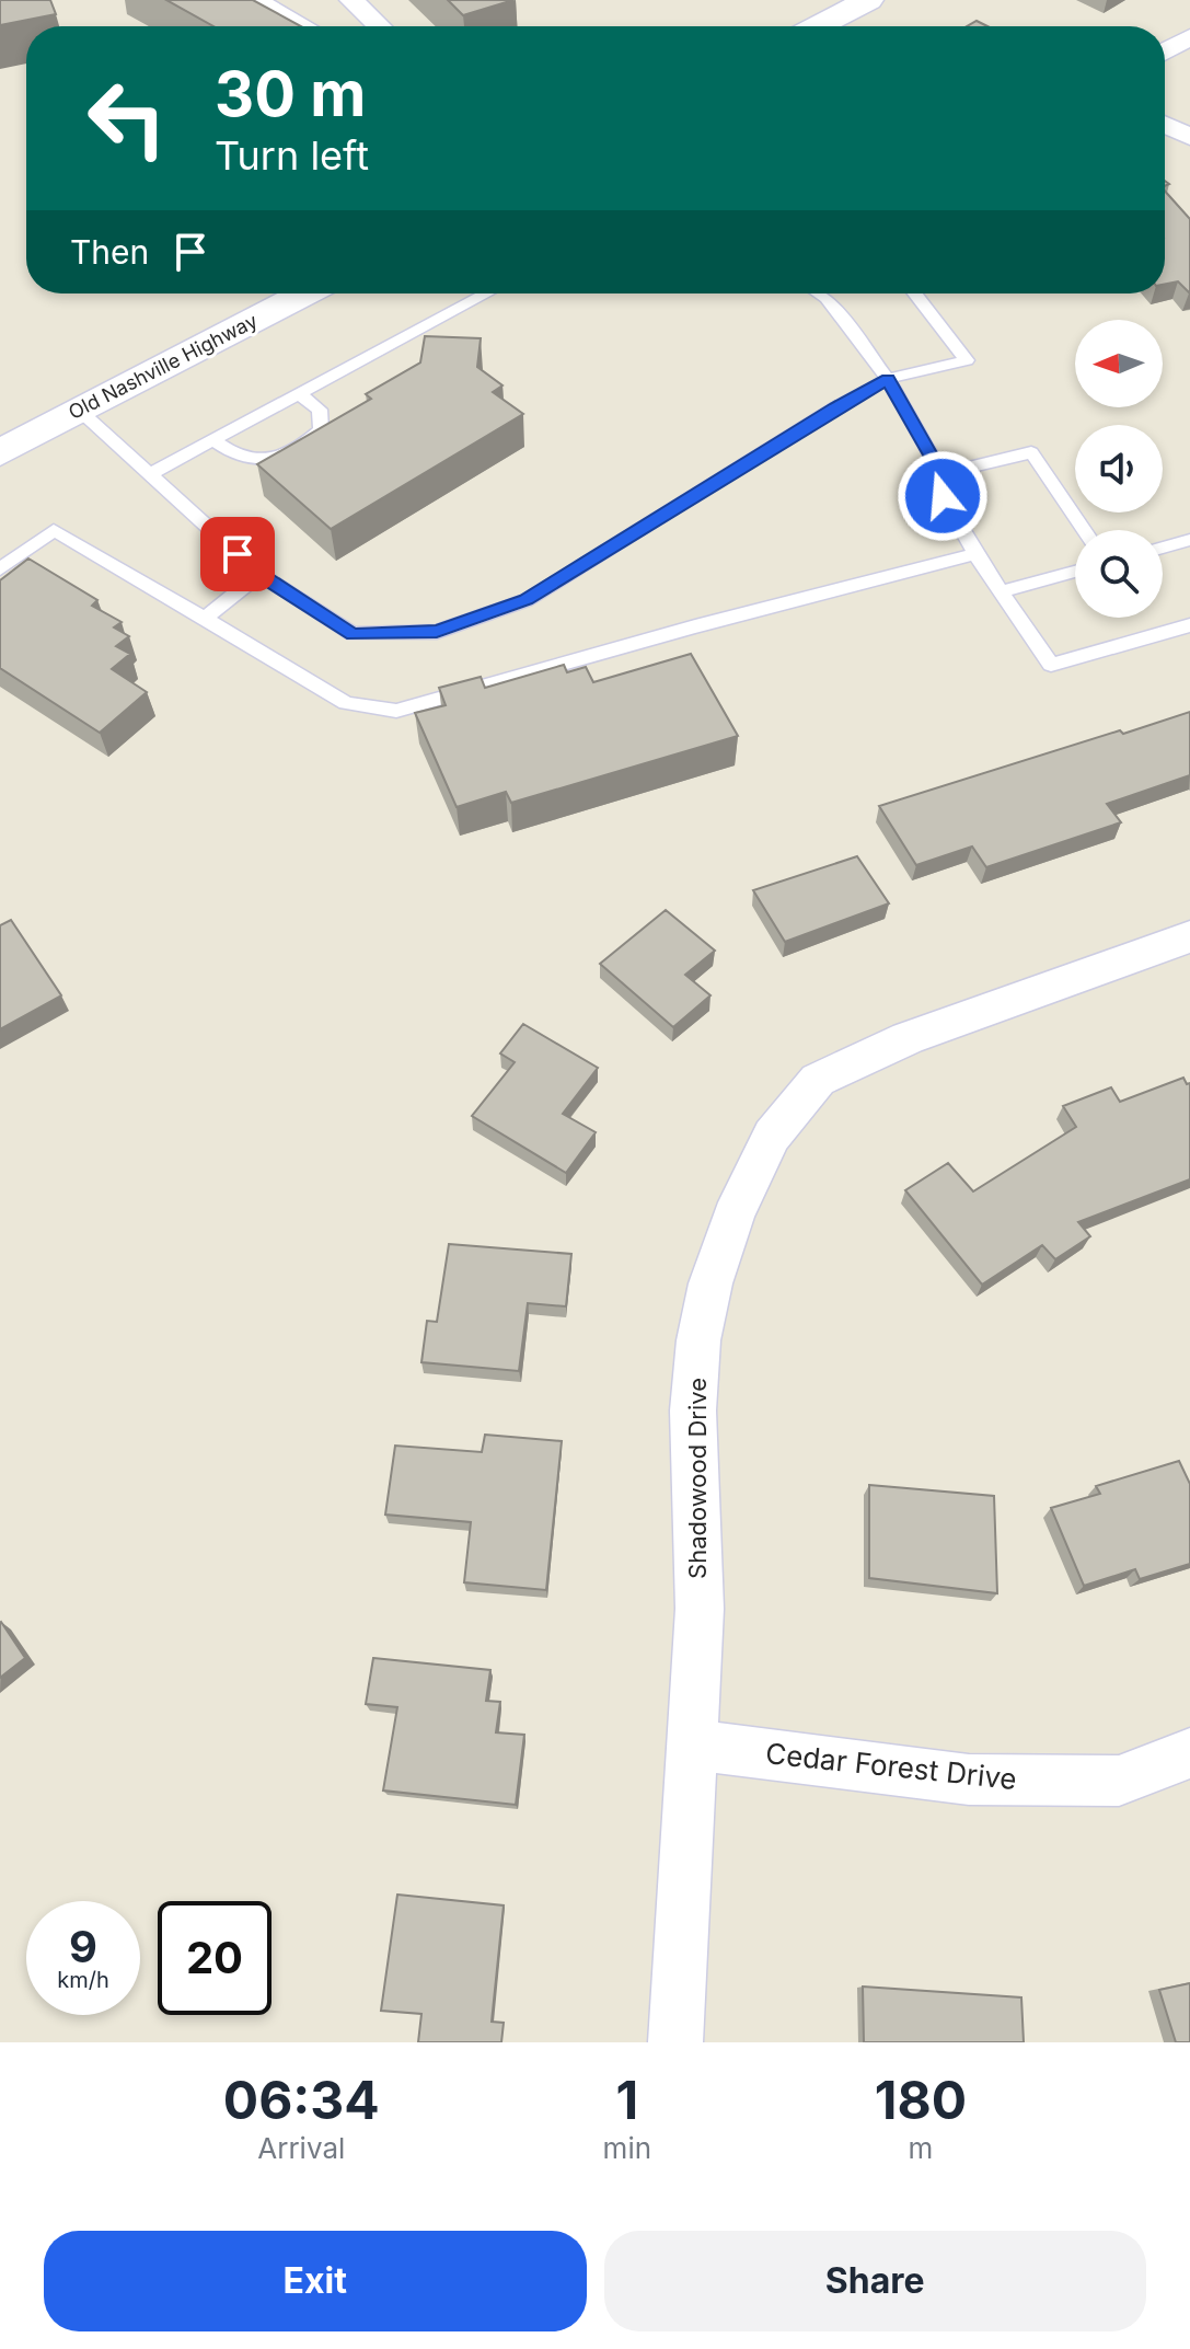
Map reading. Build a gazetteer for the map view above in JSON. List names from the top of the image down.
{
  "streets": {
    "main road": ["Old Nashville Highway"],
    "street": ["Shadowood Drive", "Cedar Forest Drive"]
  },
  "crossings": [
    ["Shadowood Drive", "Cedar Forest Drive"]
  ],
  "north": "left",
  "page": {
    "turn": ["30 m", "Turn left"],
    "then": "Then",
    "speed": "9 km/h",
    "limit": "20",
    "eta": [
      "06:34",
      "Arrival",
      "1",
      "min",
      "180",
      "m"
    ],
    "buttons": ["Exit", "Share"]
  }
}
